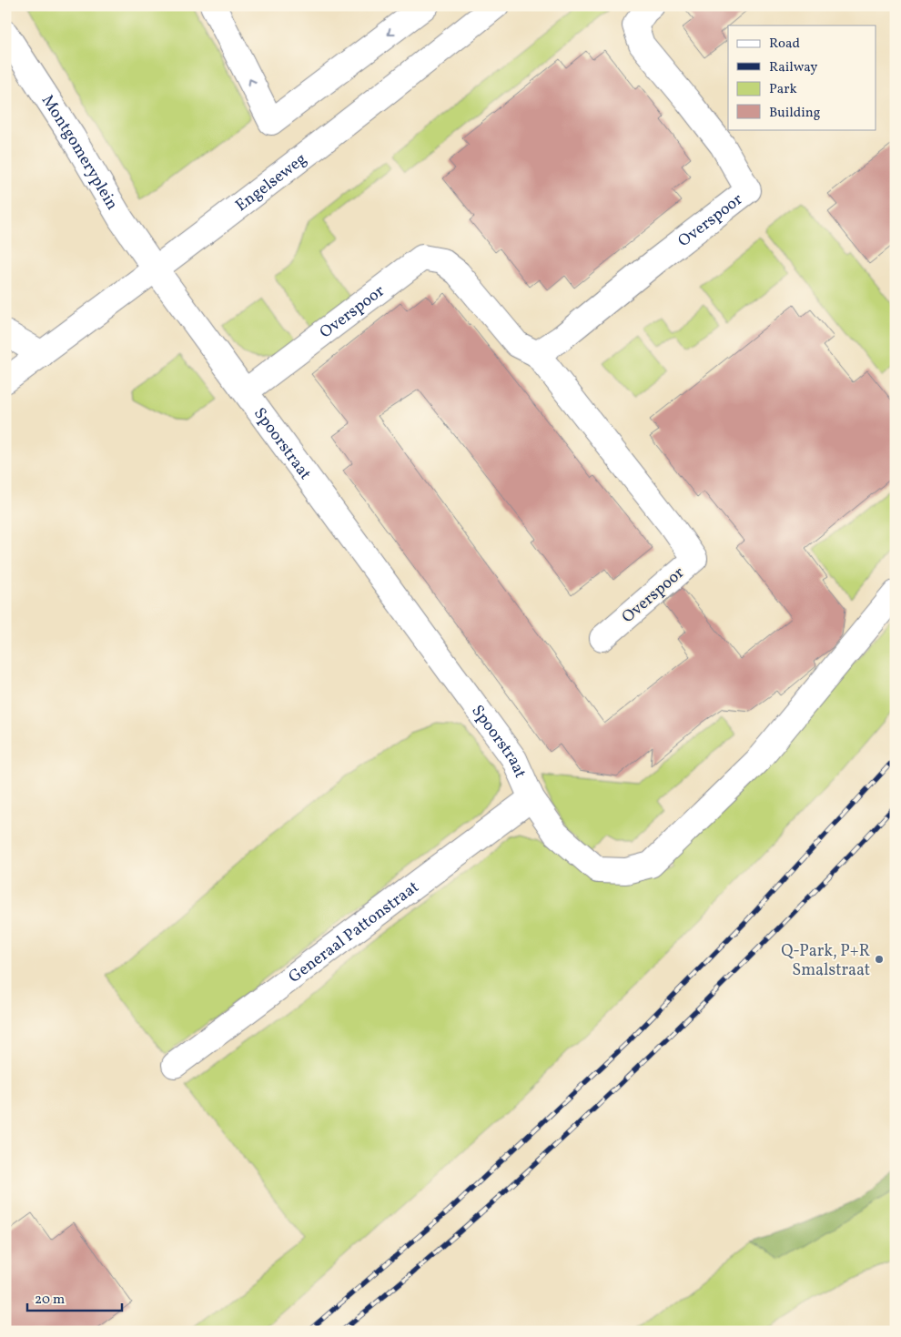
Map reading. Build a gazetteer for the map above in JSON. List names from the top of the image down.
{
  "streets": {
    "street": [
      "Montgomeryplein",
      "Engelseweg",
      "Overspoor",
      "Spoorstraat",
      "Generaal Pattonstraat"
    ]
  },
  "crossings": [
    ["Montgomeryplein", "Engelseweg"],
    ["Montgomeryplein", "Spoorstraat"],
    ["Engelseweg", "Spoorstraat"],
    ["Overspoor", "Spoorstraat"],
    ["Spoorstraat", "Generaal Pattonstraat"]
  ],
  "places": ["Q-Park, P+R Smalstraat"],
  "legend": [
    "Road",
    "Railway",
    "Park",
    "Building"
  ],
  "scale_bar": "20 m"
}
